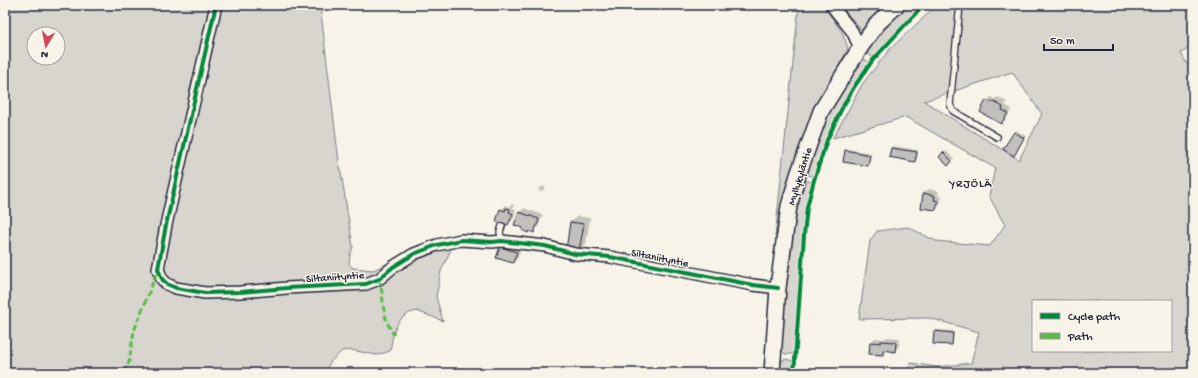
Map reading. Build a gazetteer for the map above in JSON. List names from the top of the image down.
{
  "streets": {
    "main road": ["Myllykyläntie"],
    "street": ["Siltaniityntie"]
  },
  "crossings": [
    ["Myllykyläntie", "Siltaniityntie"]
  ],
  "districts": ["YRJÖLÄ"],
  "legend": ["Cycle path", "Path"],
  "scale_bar": "50 m",
  "north": "bottom"
}
